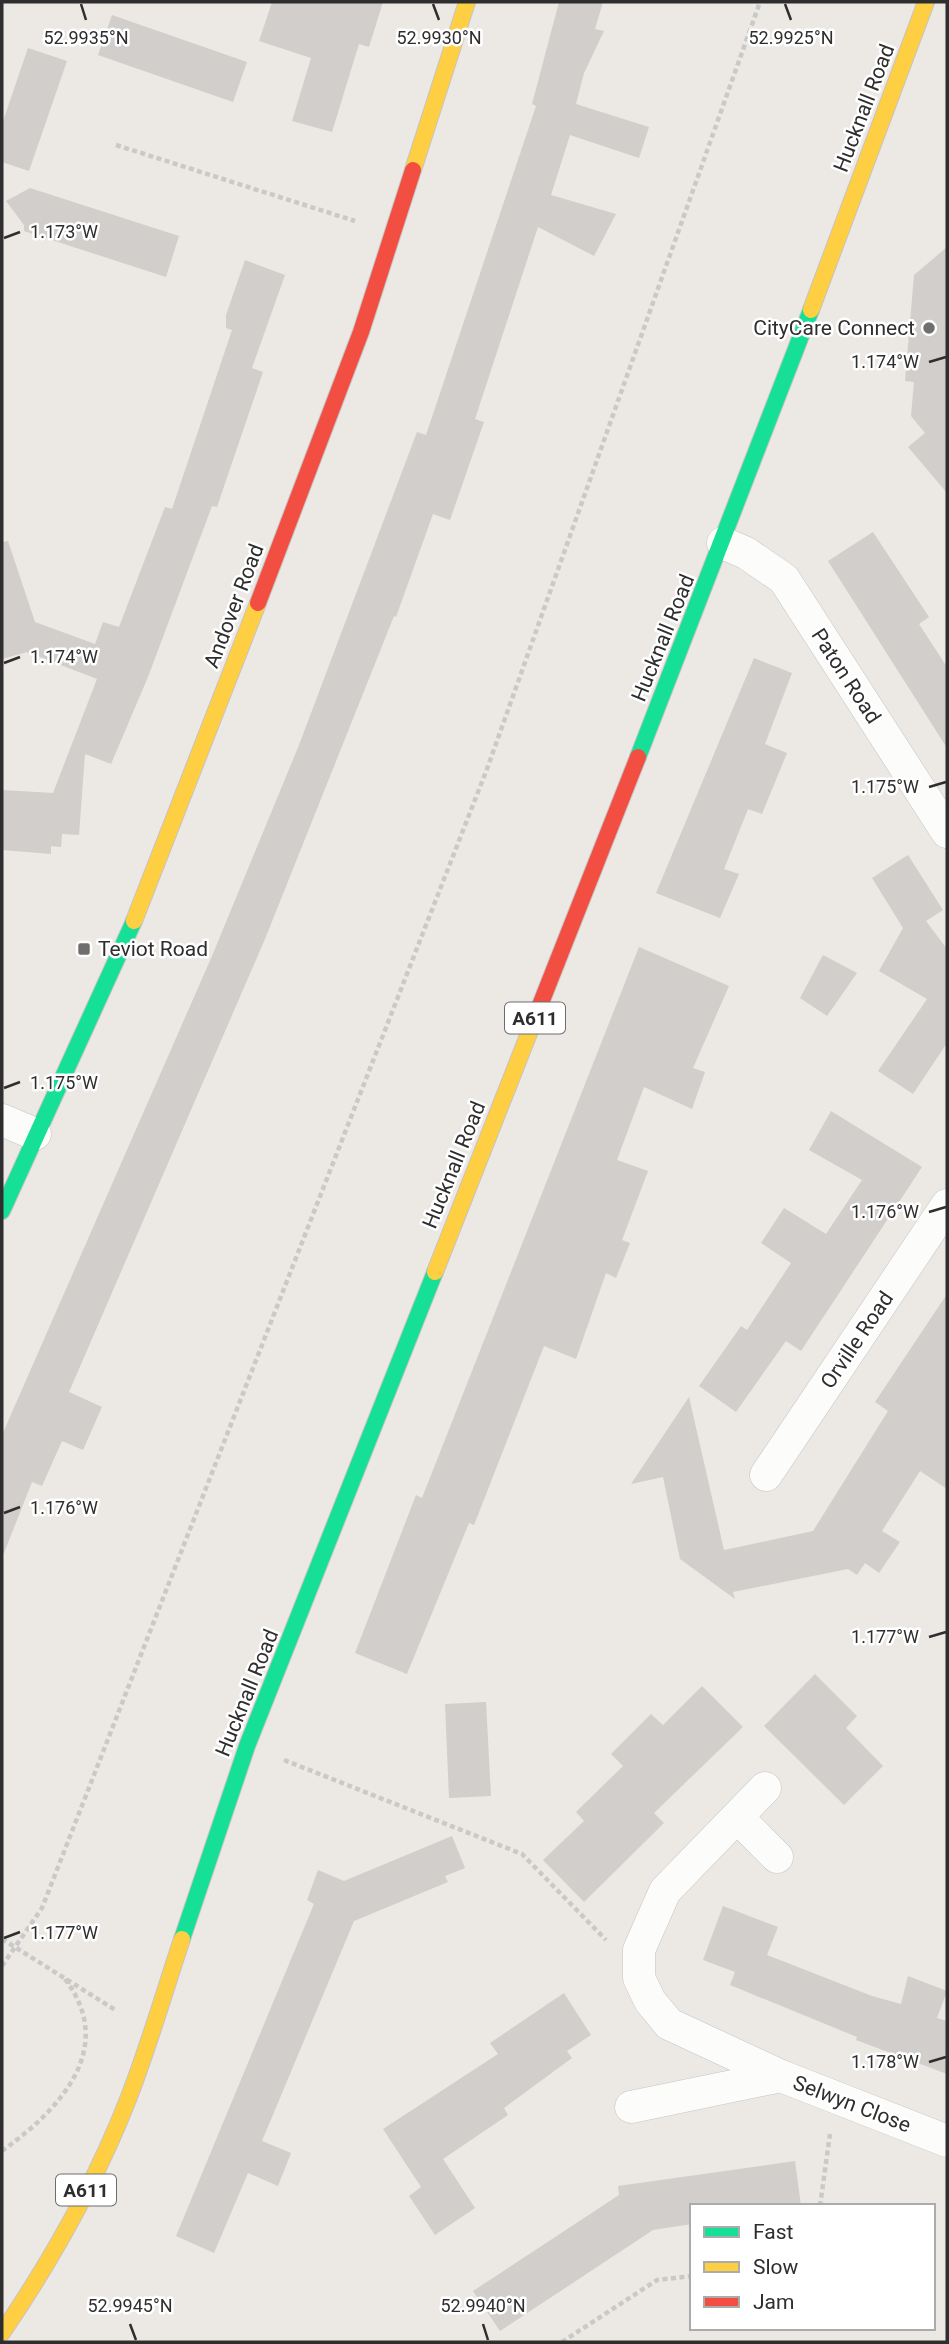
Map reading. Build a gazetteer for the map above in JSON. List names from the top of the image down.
{
  "streets": {
    "main road": ["Hucknall Road", "Andover Road", "A611"],
    "street": ["Paton Road", "Orville Road", "Selwyn Close"]
  },
  "crossings": [
    ["Hucknall Road", "Paton Road"]
  ],
  "places": {
    "other": ["CityCare Connect"],
    "transit": ["Teviot Road"]
  },
  "legend": ["Fast", "Slow", "Jam"],
  "coordinates": [
    "52.9935°N",
    "52.9930°N",
    "52.9925°N",
    "1.173°W",
    "1.174°W",
    "1.175°W",
    "1.176°W",
    "1.177°W",
    "1.178°W",
    "52.9945°N",
    "52.9940°N"
  ]
}
